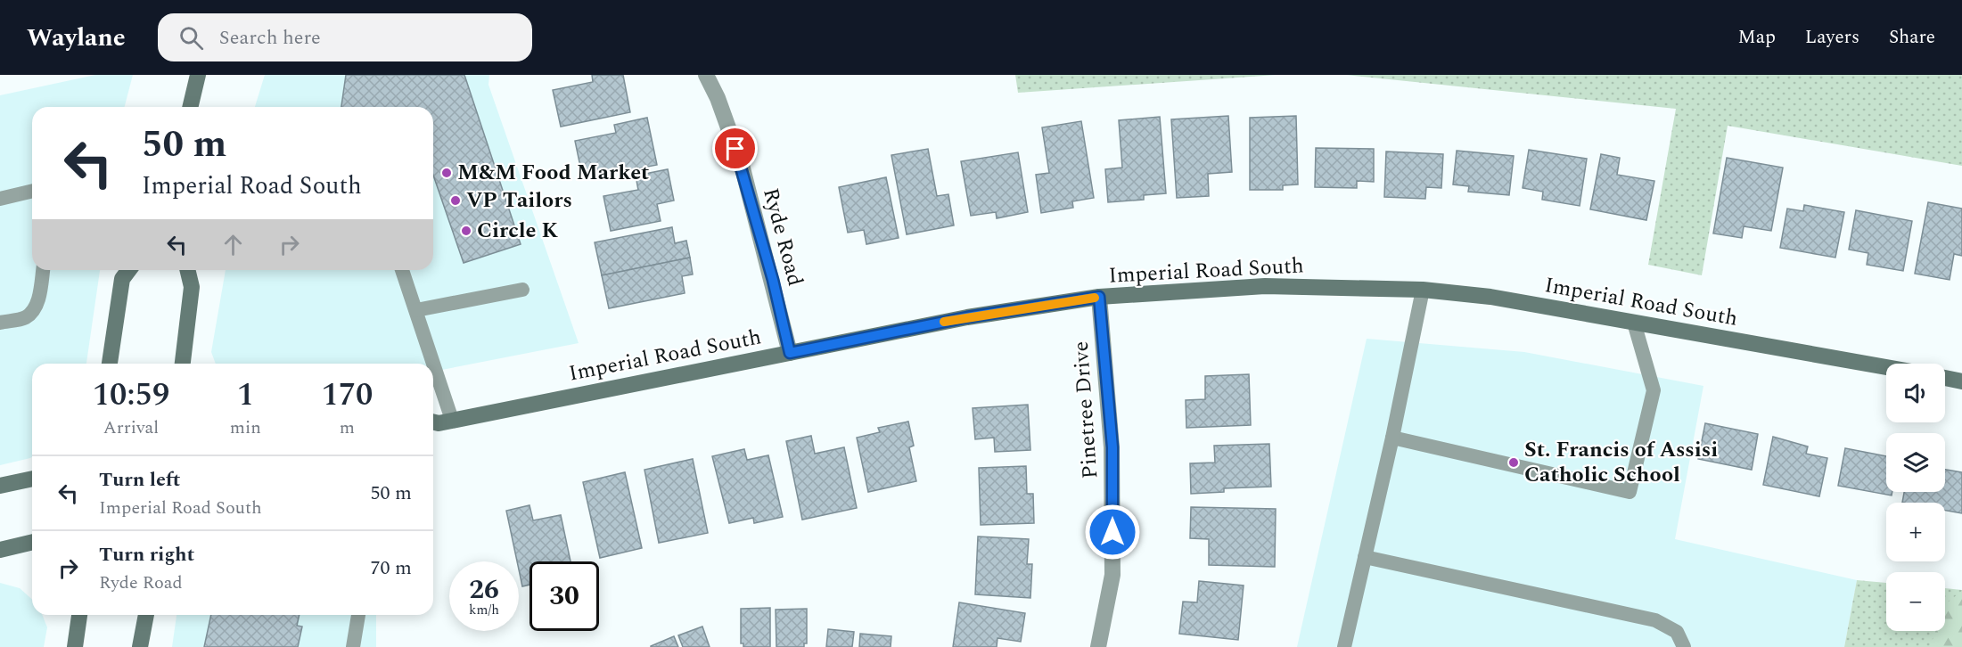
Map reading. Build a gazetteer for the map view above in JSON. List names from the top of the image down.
{
  "streets": {
    "street": ["Ryde Road", "Imperial Road South", "Pinetree Drive"]
  },
  "crossings": [
    ["Ryde Road", "Imperial Road South"],
    ["Imperial Road South", "Pinetree Drive"]
  ],
  "places": [
    "M&M Food Market",
    "VP Tailors",
    "Circle K",
    "St. Francis of Assisi Catholic School"
  ],
  "page": {
    "header": "Waylane",
    "search": "Search here",
    "nav": ["Map", "Layers", "Share"],
    "turn": ["50 m", "Imperial Road South"],
    "map_buttons": ["+", "−"],
    "eta": [
      "10:59",
      "Arrival",
      "1",
      "min",
      "170",
      "m"
    ],
    "list": [
      {
        "name": "Turn left",
        "note": "Imperial Road South",
        "value": "50 m"
      },
      {
        "name": "Turn right",
        "note": "Ryde Road",
        "value": "70 m"
      }
    ],
    "speed": "26 km/h",
    "limit": "30"
  }
}
